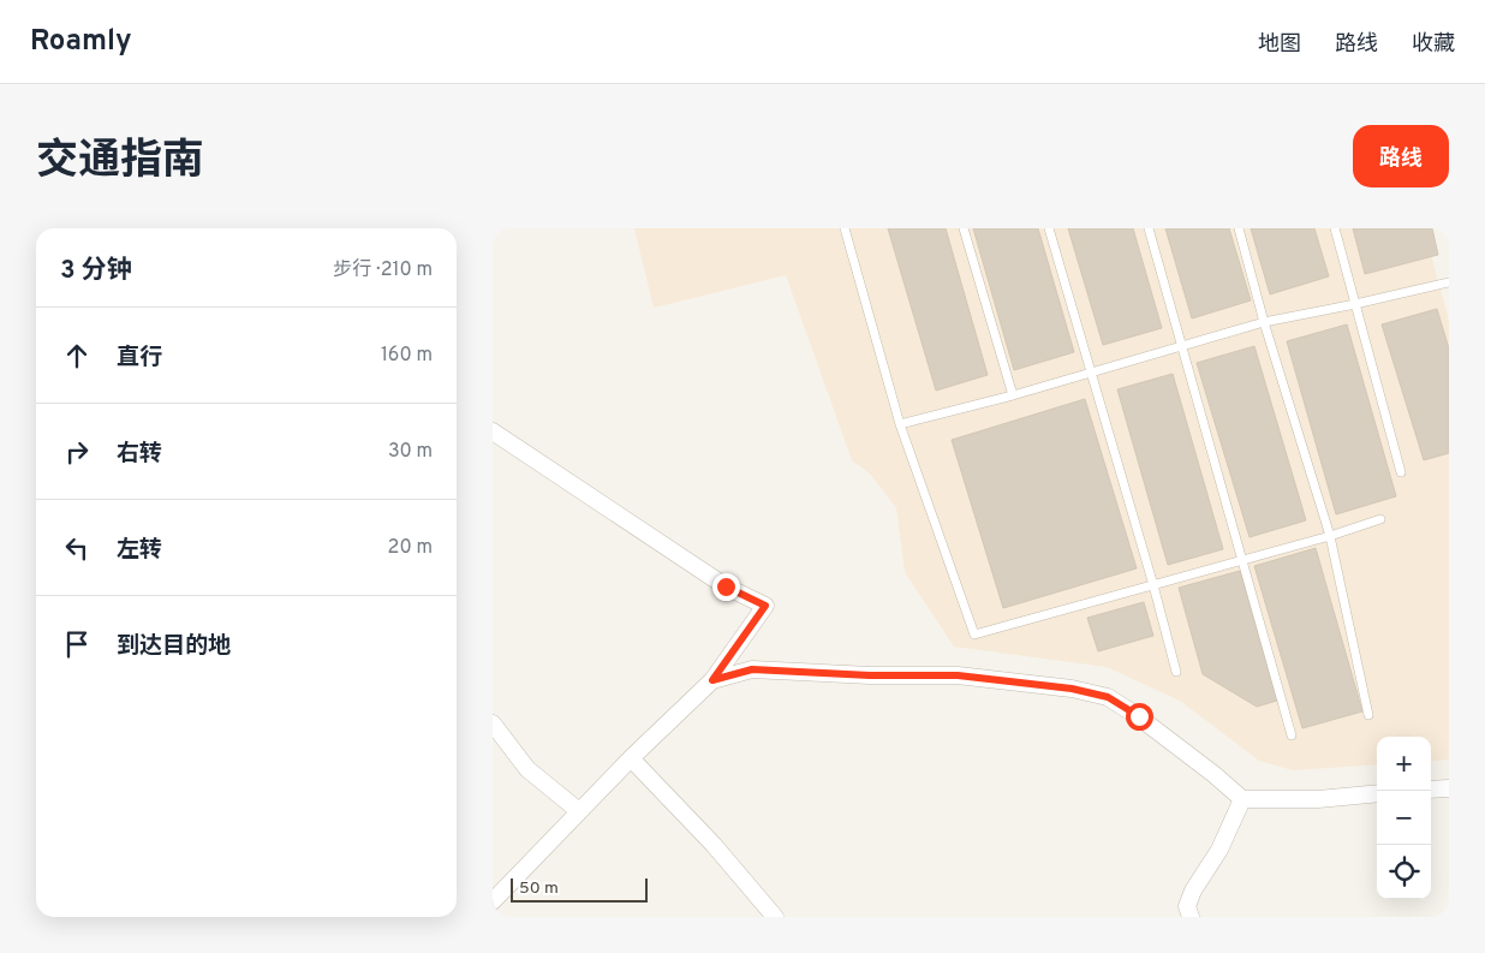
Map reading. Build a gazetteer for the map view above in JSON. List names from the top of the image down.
{
  "scale_bar": "50 m",
  "page": {
    "header": "Roamly",
    "nav": ["地图", "路线", "收藏"],
    "title": "交通指南",
    "buttons": "路线",
    "heading": ["3 分钟", "步行 · 210 m"],
    "list": [
      ["直行", "160 m"],
      ["右转", "30 m"],
      ["左转", "20 m"],
      "到达目的地"
    ],
    "map_buttons": ["+", "−"],
    "scale": "50 m"
  }
}
